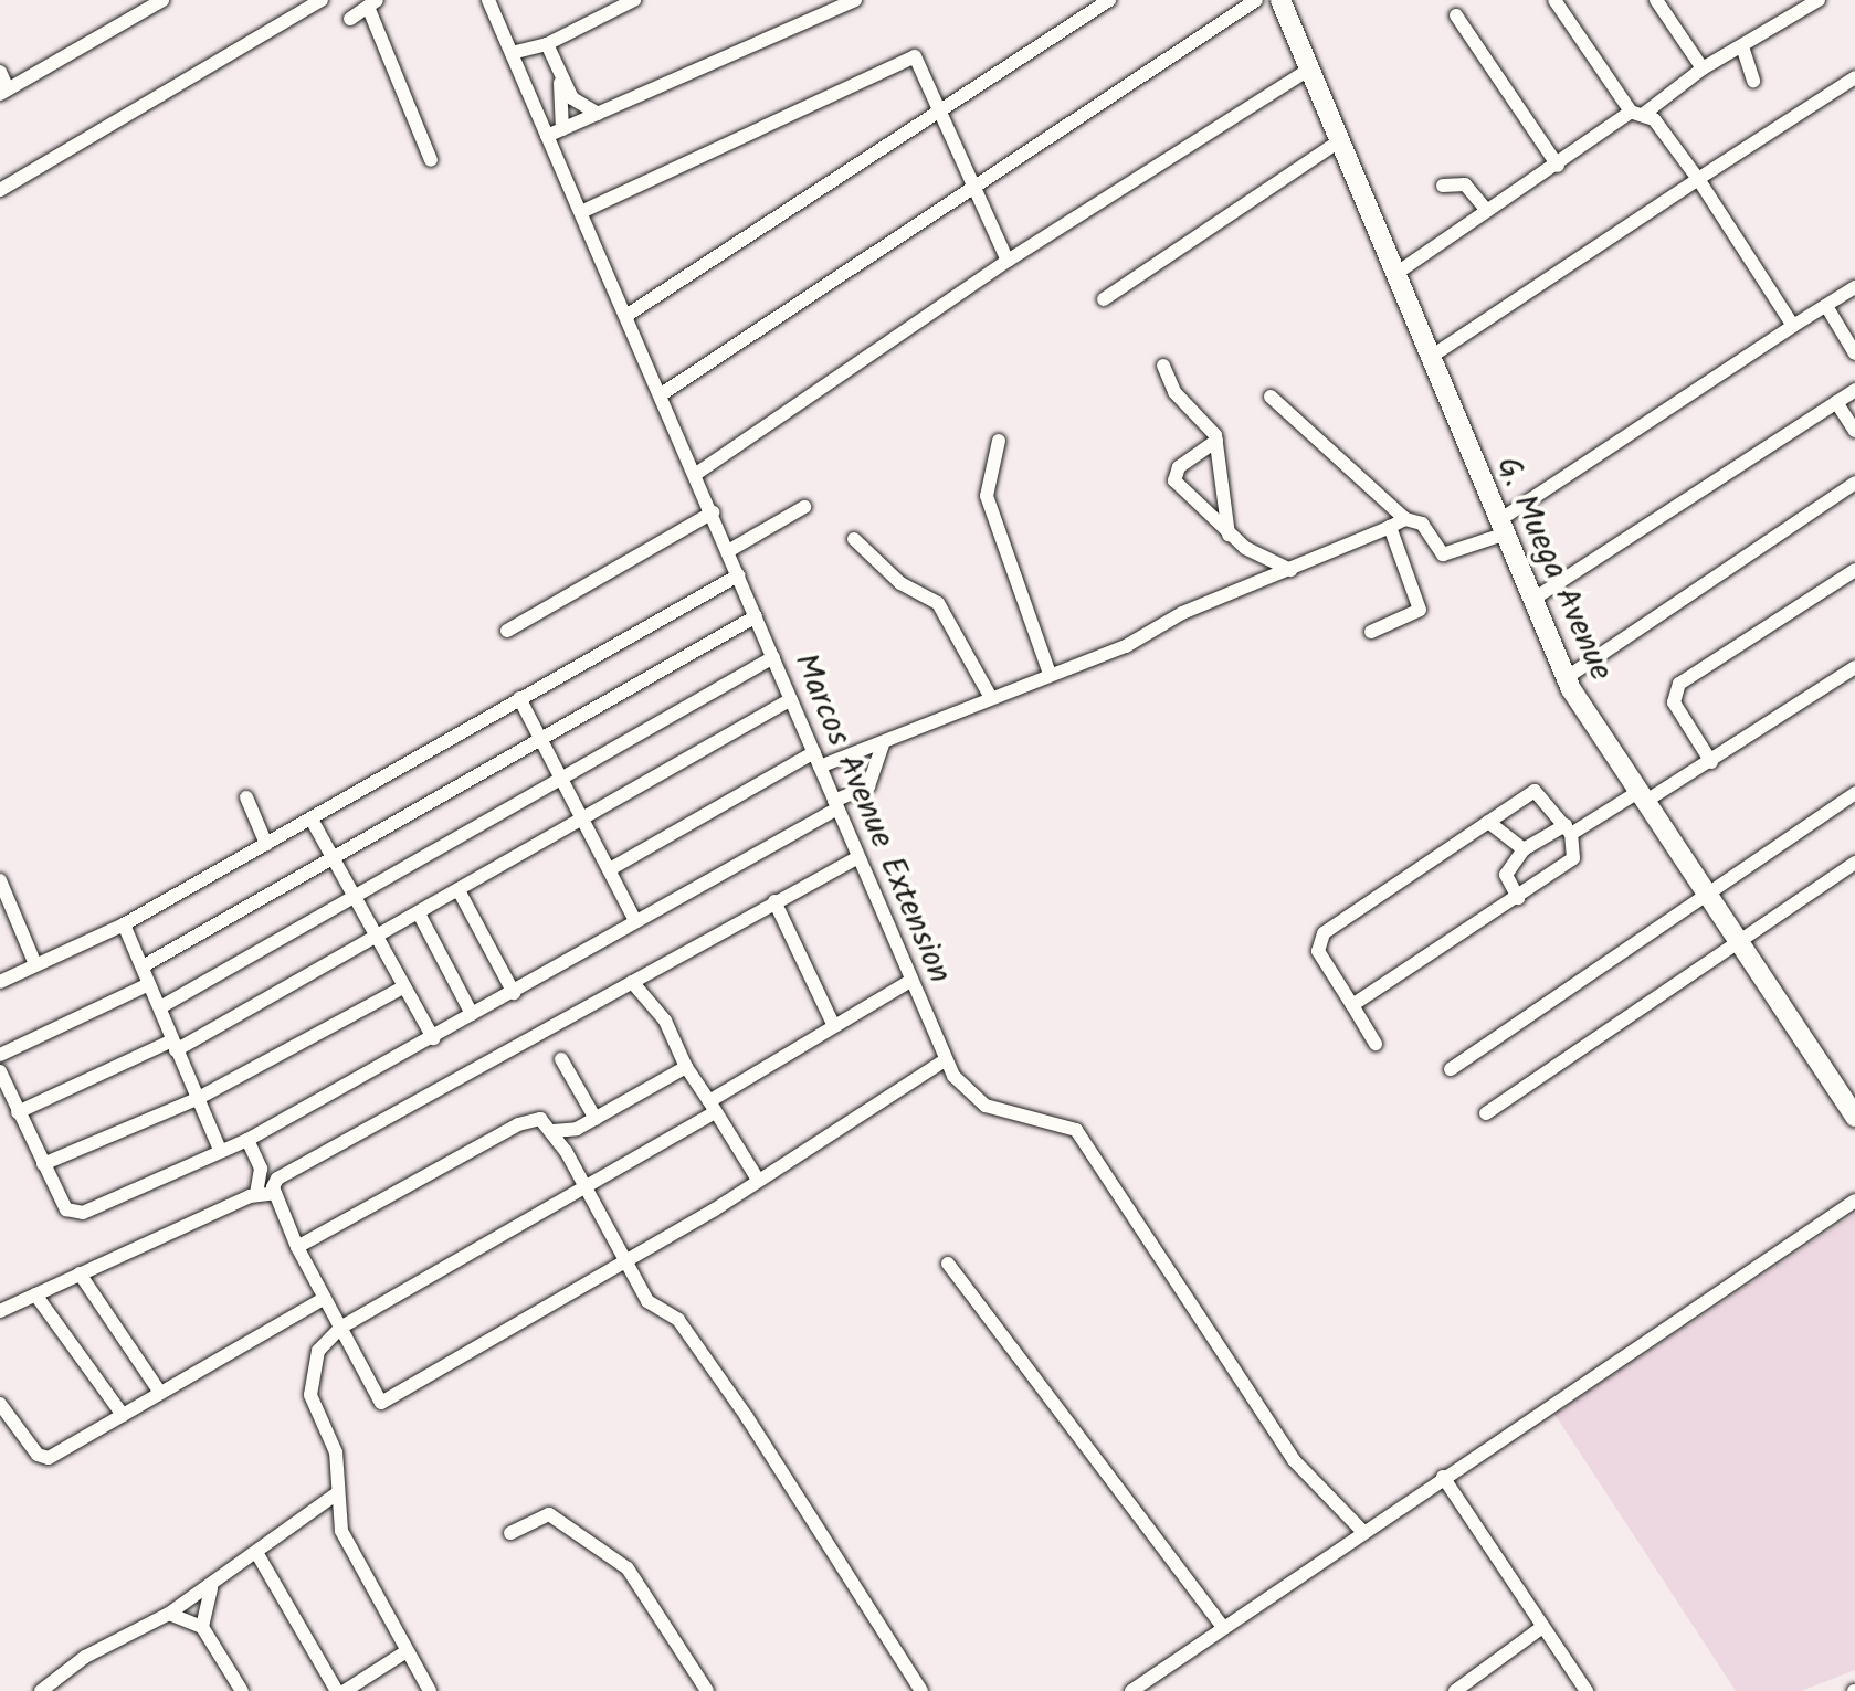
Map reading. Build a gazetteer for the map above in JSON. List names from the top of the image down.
{
  "streets": {
    "street": ["G. Muega Avenue", "Marcos Avenue Extension"]
  }
}
